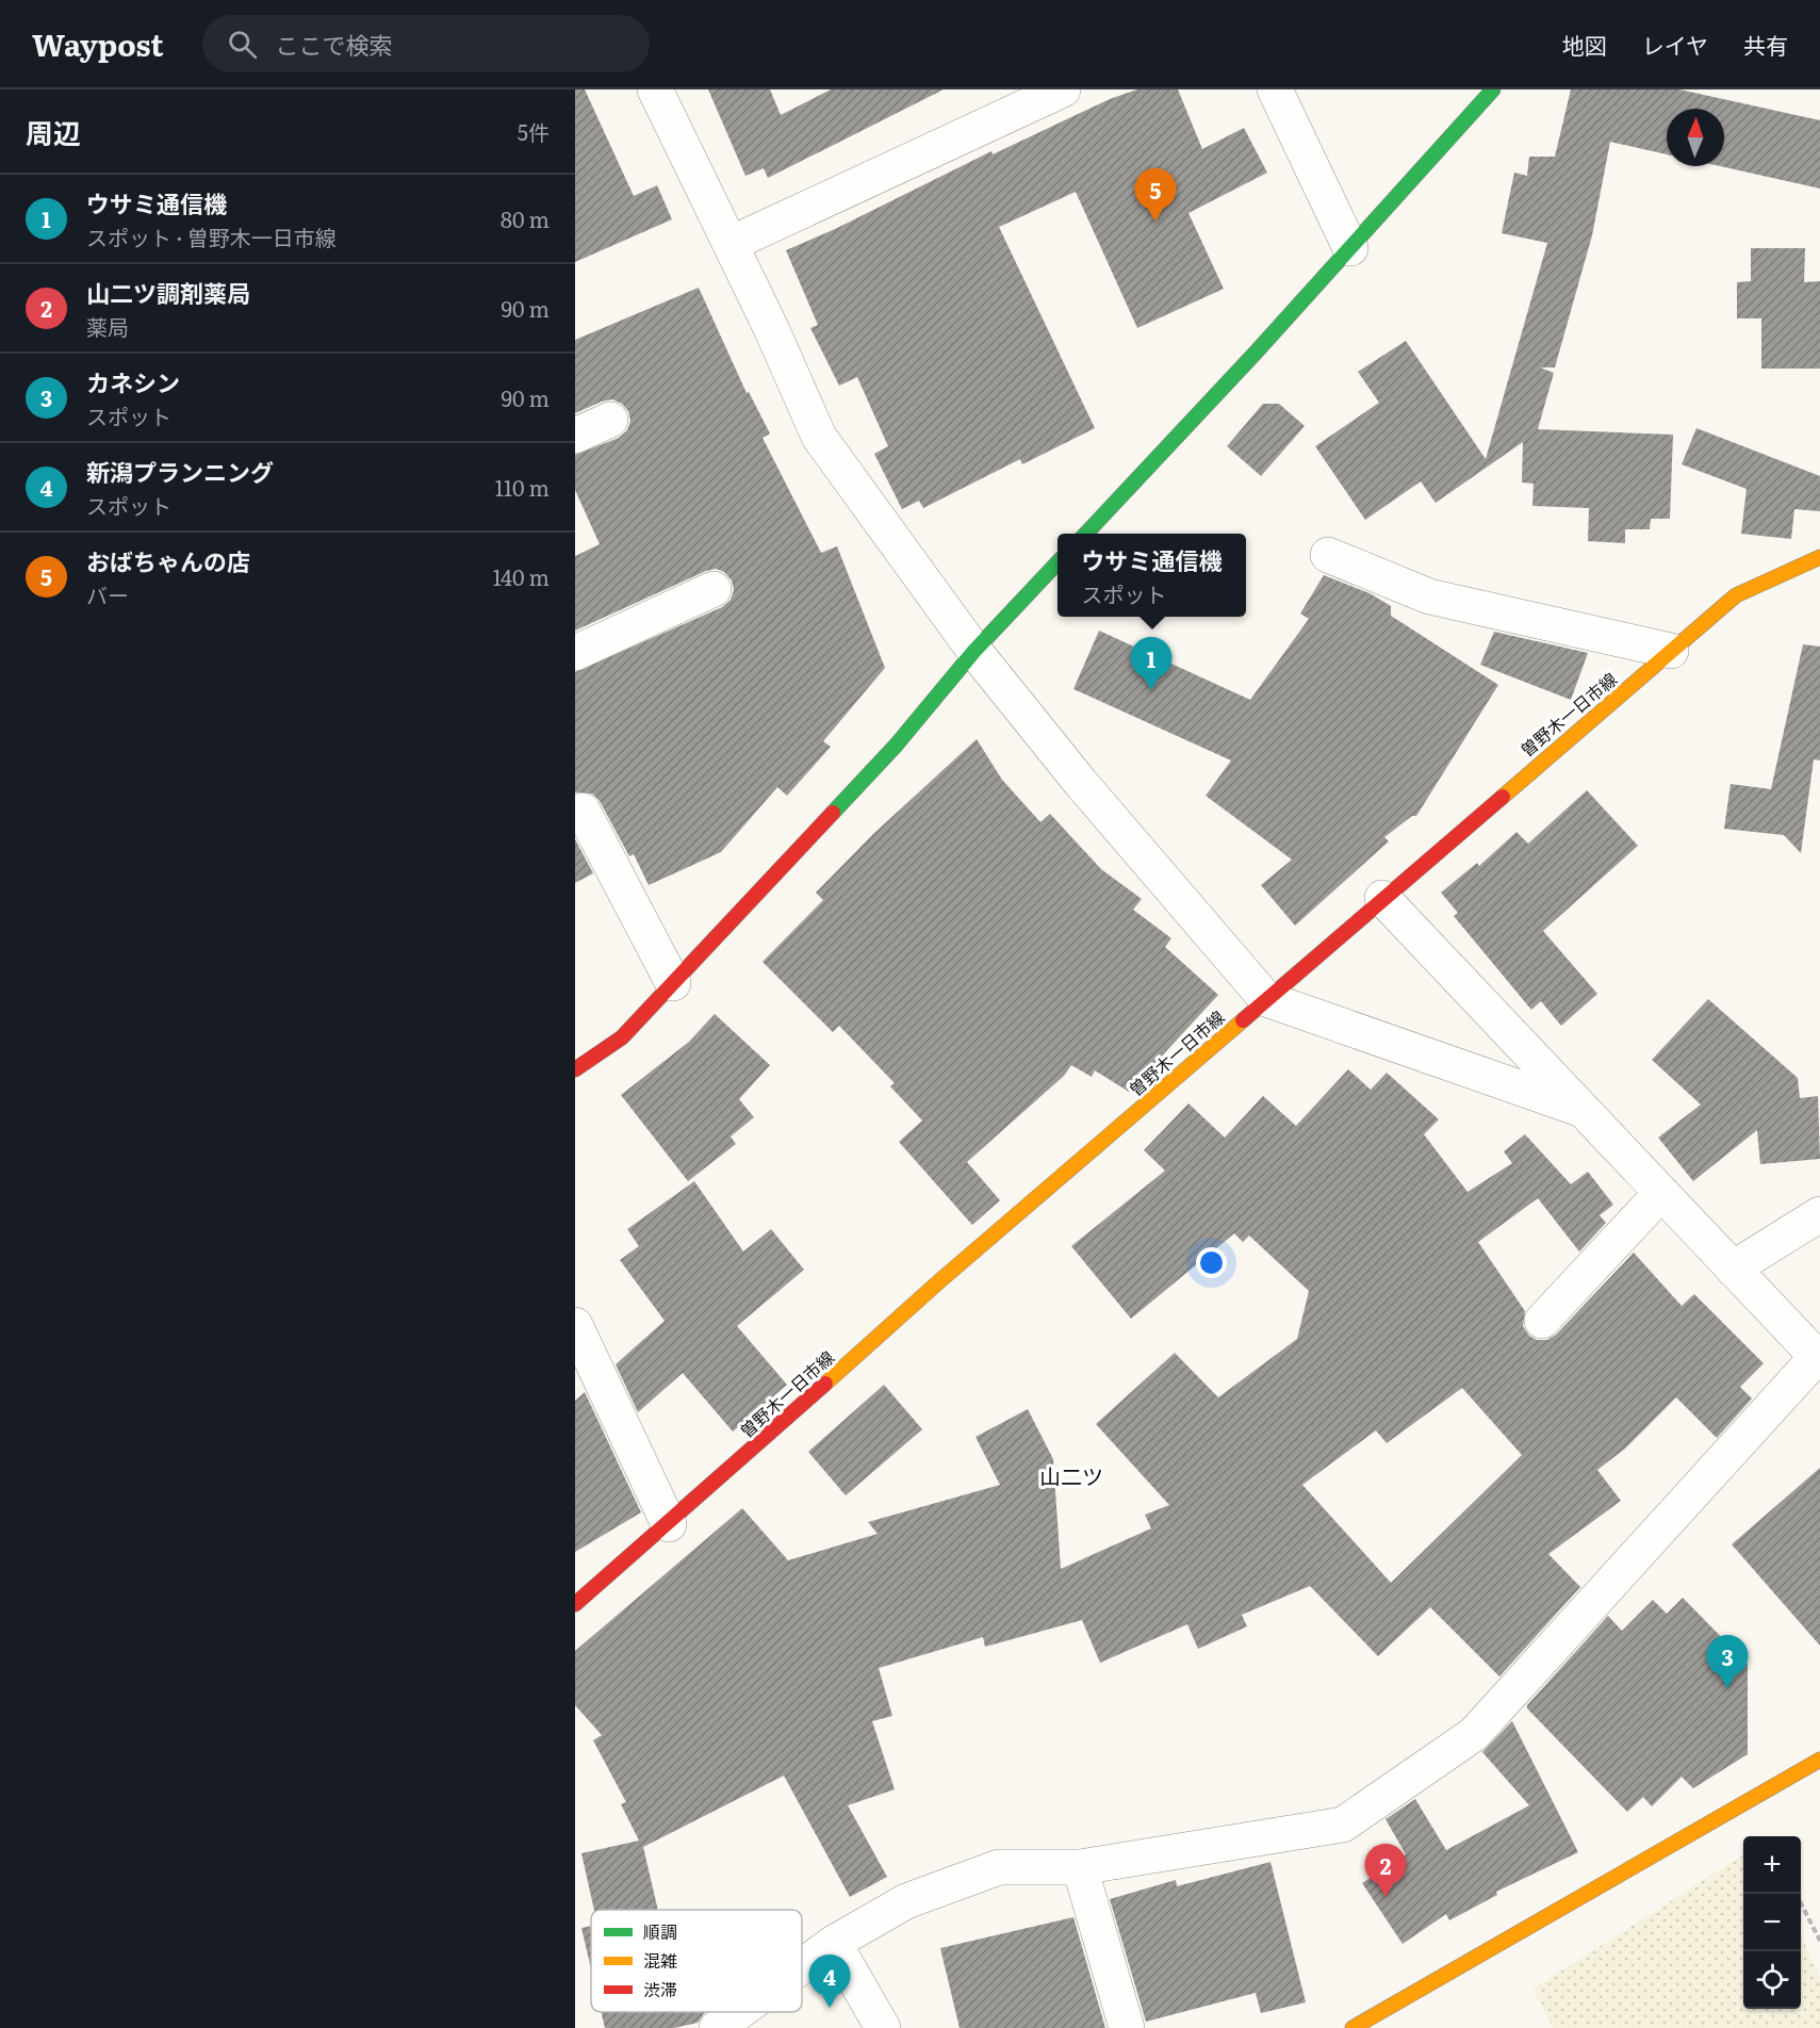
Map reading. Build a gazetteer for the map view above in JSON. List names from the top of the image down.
{
  "streets": {
    "street": ["曽野木一日市線"]
  },
  "districts": ["山二ツ"],
  "legend": ["順調", "混雑", "渋滞"],
  "north": "top",
  "page": {
    "header": "Waypost",
    "search": "ここで検索",
    "nav": ["地図", "レイヤ", "共有"],
    "heading": ["周辺", "5件"],
    "pins": [
      "5",
      "1",
      "3",
      "2",
      "4"
    ],
    "list": [
      {
        "mark": "1",
        "name": "ウサミ通信機",
        "note": "スポット · 曽野木一日市線",
        "value": "80 m"
      },
      {
        "mark": "2",
        "name": "山二ツ調剤薬局",
        "note": "薬局",
        "value": "90 m"
      },
      {
        "mark": "3",
        "name": "カネシン",
        "note": "スポット",
        "value": "90 m"
      },
      {
        "mark": "4",
        "name": "新潟プランニング",
        "note": "スポット",
        "value": "110 m"
      },
      {
        "mark": "5",
        "name": "おばちゃんの店",
        "note": "バー",
        "value": "140 m"
      }
    ],
    "popup": ["ウサミ通信機", "スポット"],
    "map_buttons": ["+", "−"]
  }
}
